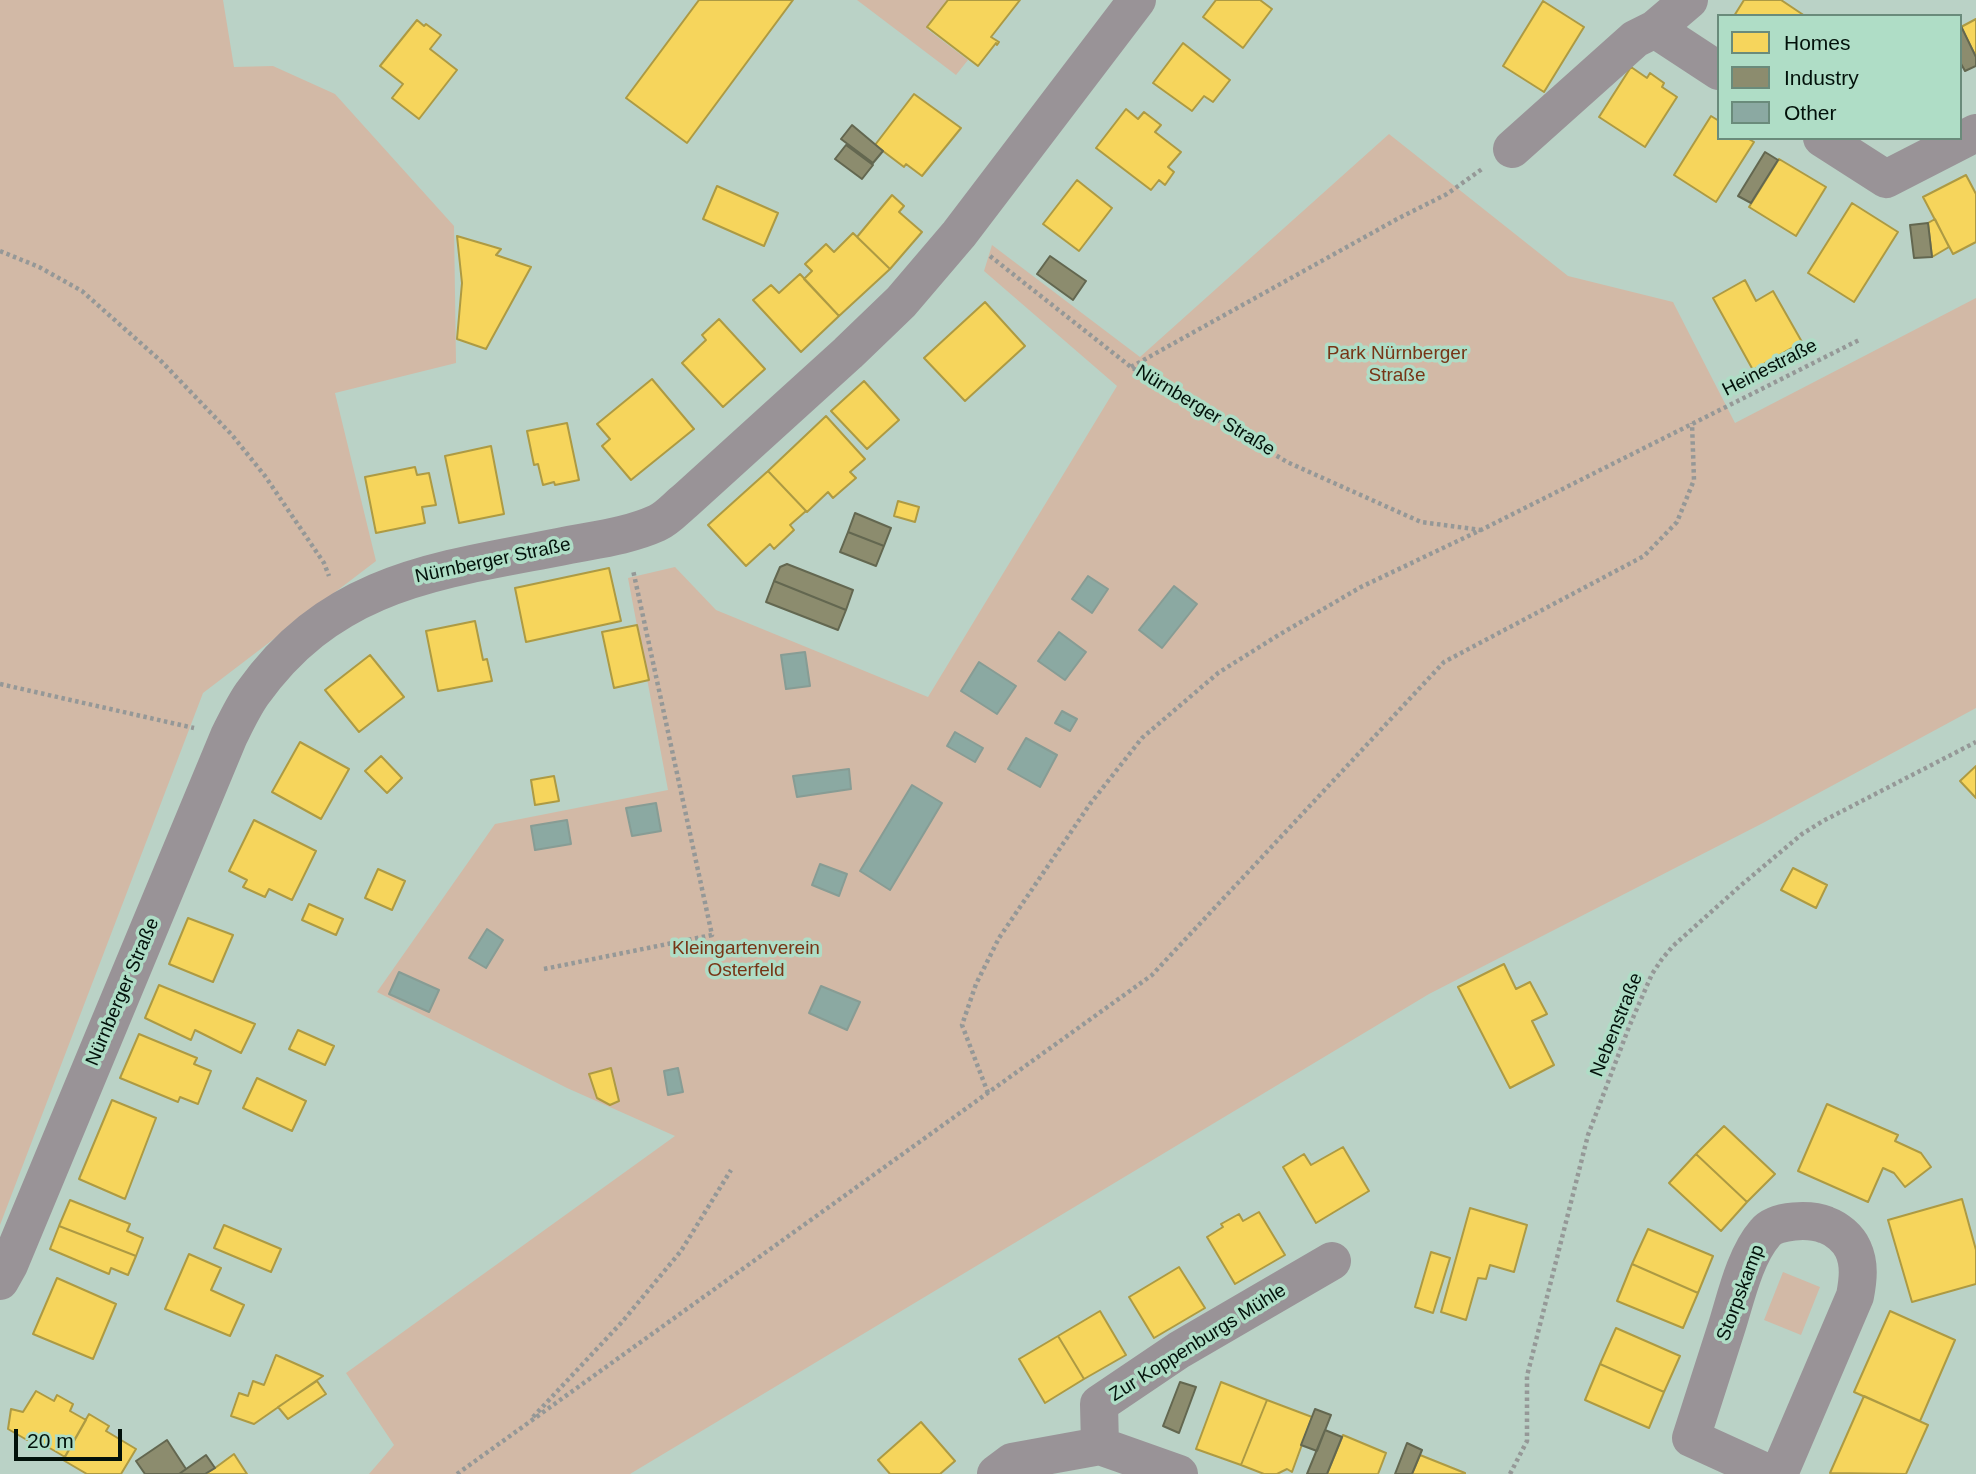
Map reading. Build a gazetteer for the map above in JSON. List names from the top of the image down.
{
  "streets": {
    "street": ["Nürnberger Straße", "Storpskamp", "Zur Koppenburgs Mühle"],
    "path": ["Heinestraße", "Nebenstraße"]
  },
  "crossings": [
    ["Heinestraße", "Nürnberger Straße"]
  ],
  "parks": ["Park Nürnberger Straße", "Kleingartenverein Osterfeld"],
  "legend": ["Homes", "Industry", "Other"],
  "scale_bar": "20 m"
}
